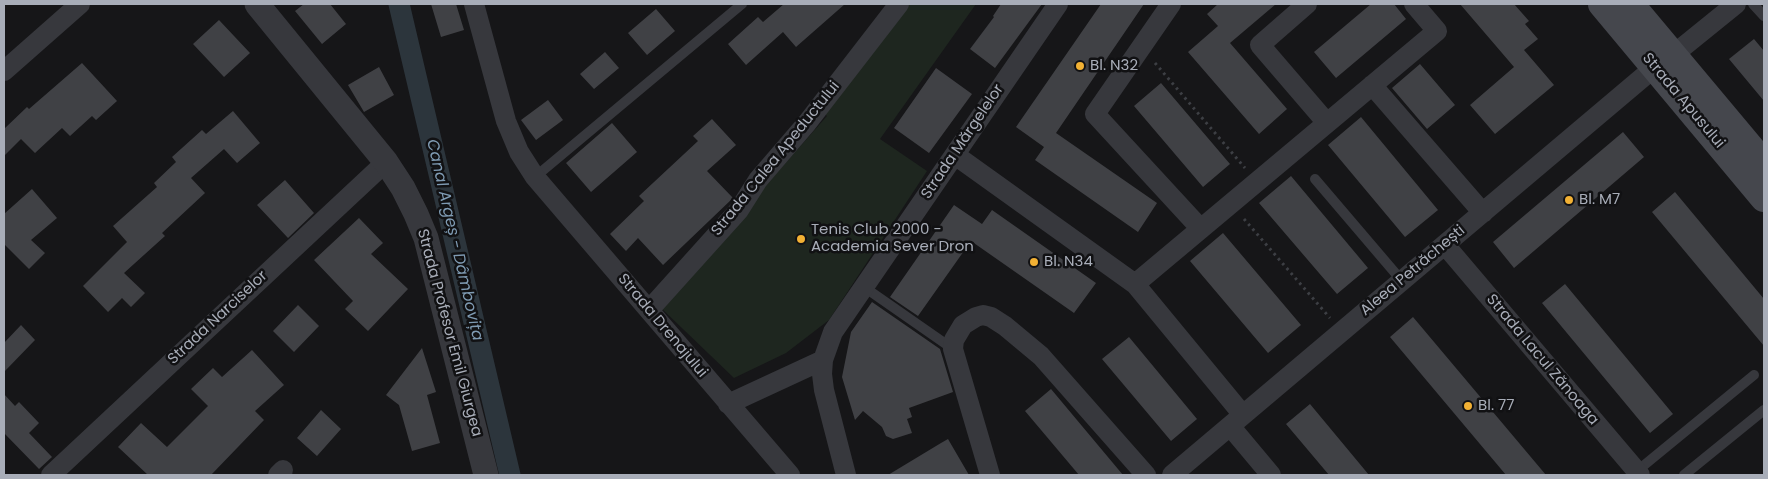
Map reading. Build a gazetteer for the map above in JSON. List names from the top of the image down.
{
  "streets": {
    "main road": ["Strada Apusului"],
    "street": [
      "Strada Mărgelelor",
      "Strada Calea Apeductului",
      "Aleea Petrăchești",
      "Strada Narciselor",
      "Strada Drenajului",
      "Strada Profesor Emil Giurgea",
      "Strada Lacul Zănoaga"
    ]
  },
  "crossings": [
    ["Strada Apusului", "Aleea Petrăchești"],
    ["Strada Calea Apeductului", "Strada Drenajului"],
    ["Aleea Petrăchești", "Strada Lacul Zănoaga"],
    ["Strada Narciselor", "Strada Profesor Emil Giurgea"]
  ],
  "water": ["Canal Argeș - Dâmbovița"],
  "places": [
    "Bl. N32",
    "Bl. M7",
    "Tenis Club 2000 - Academia Sever Dron",
    "Bl. N34",
    "Bl. 77"
  ]
}
